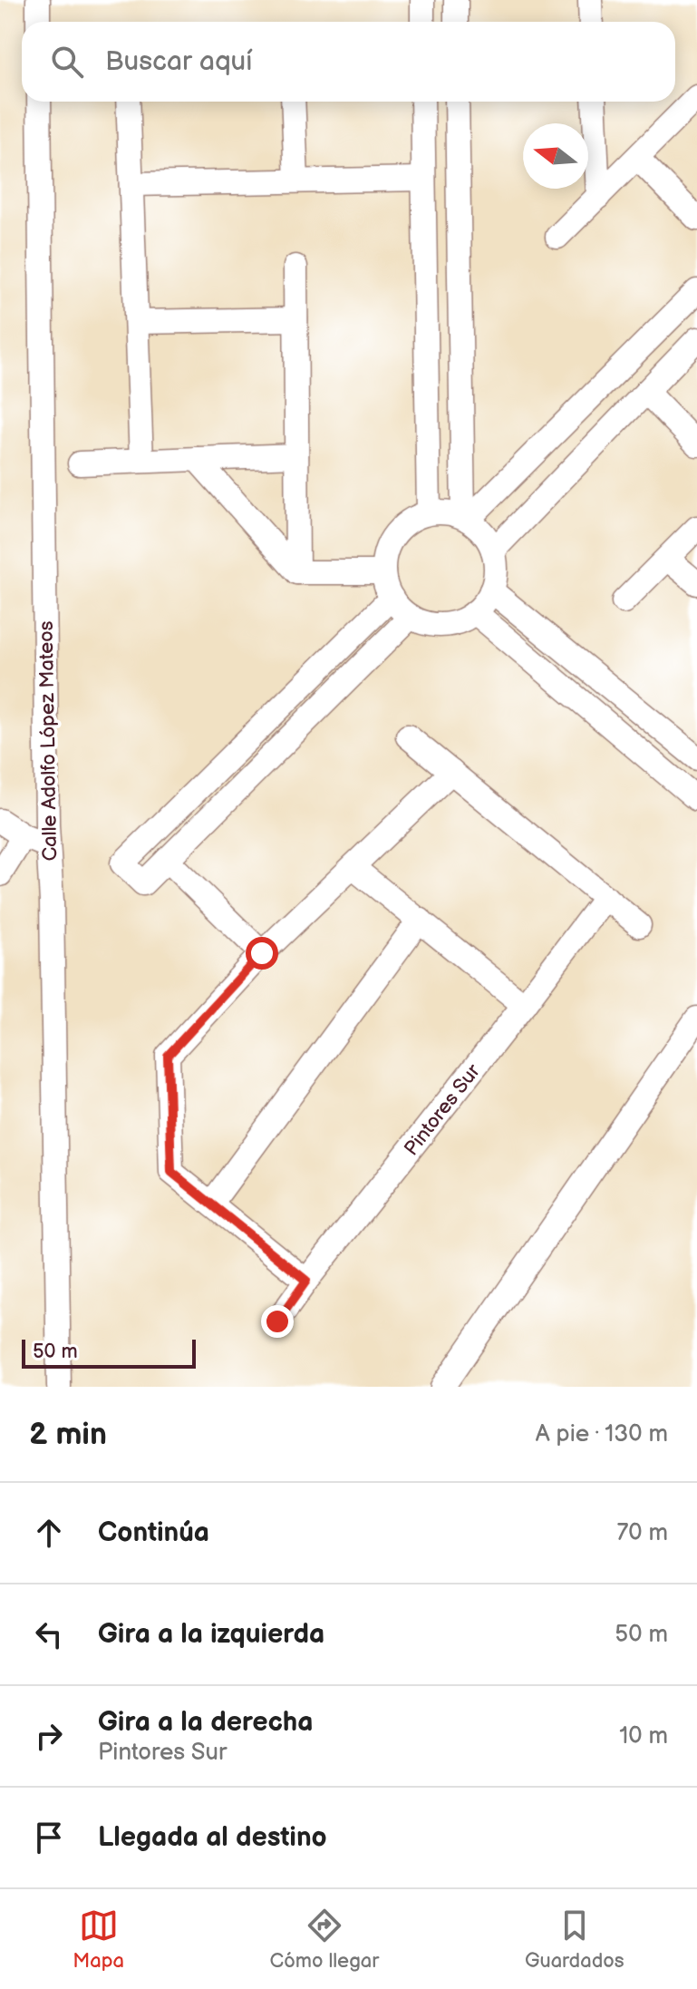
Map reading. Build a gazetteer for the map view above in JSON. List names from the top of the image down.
{
  "streets": {
    "street": ["Calle Adolfo López Mateos", "Pintores Sur"]
  },
  "scale_bar": "50 m",
  "north": "left",
  "page": {
    "search": "Buscar aquí",
    "scale": "50 m",
    "heading": ["2 min", "A pie · 130 m"],
    "list": [
      ["Continúa", "70 m"],
      ["Gira a la izquierda", "50 m"],
      ["Gira a la derecha", "Pintores Sur", "10 m"],
      "Llegada al destino"
    ],
    "nav": ["Mapa", "Cómo llegar", "Guardados"]
  }
}
